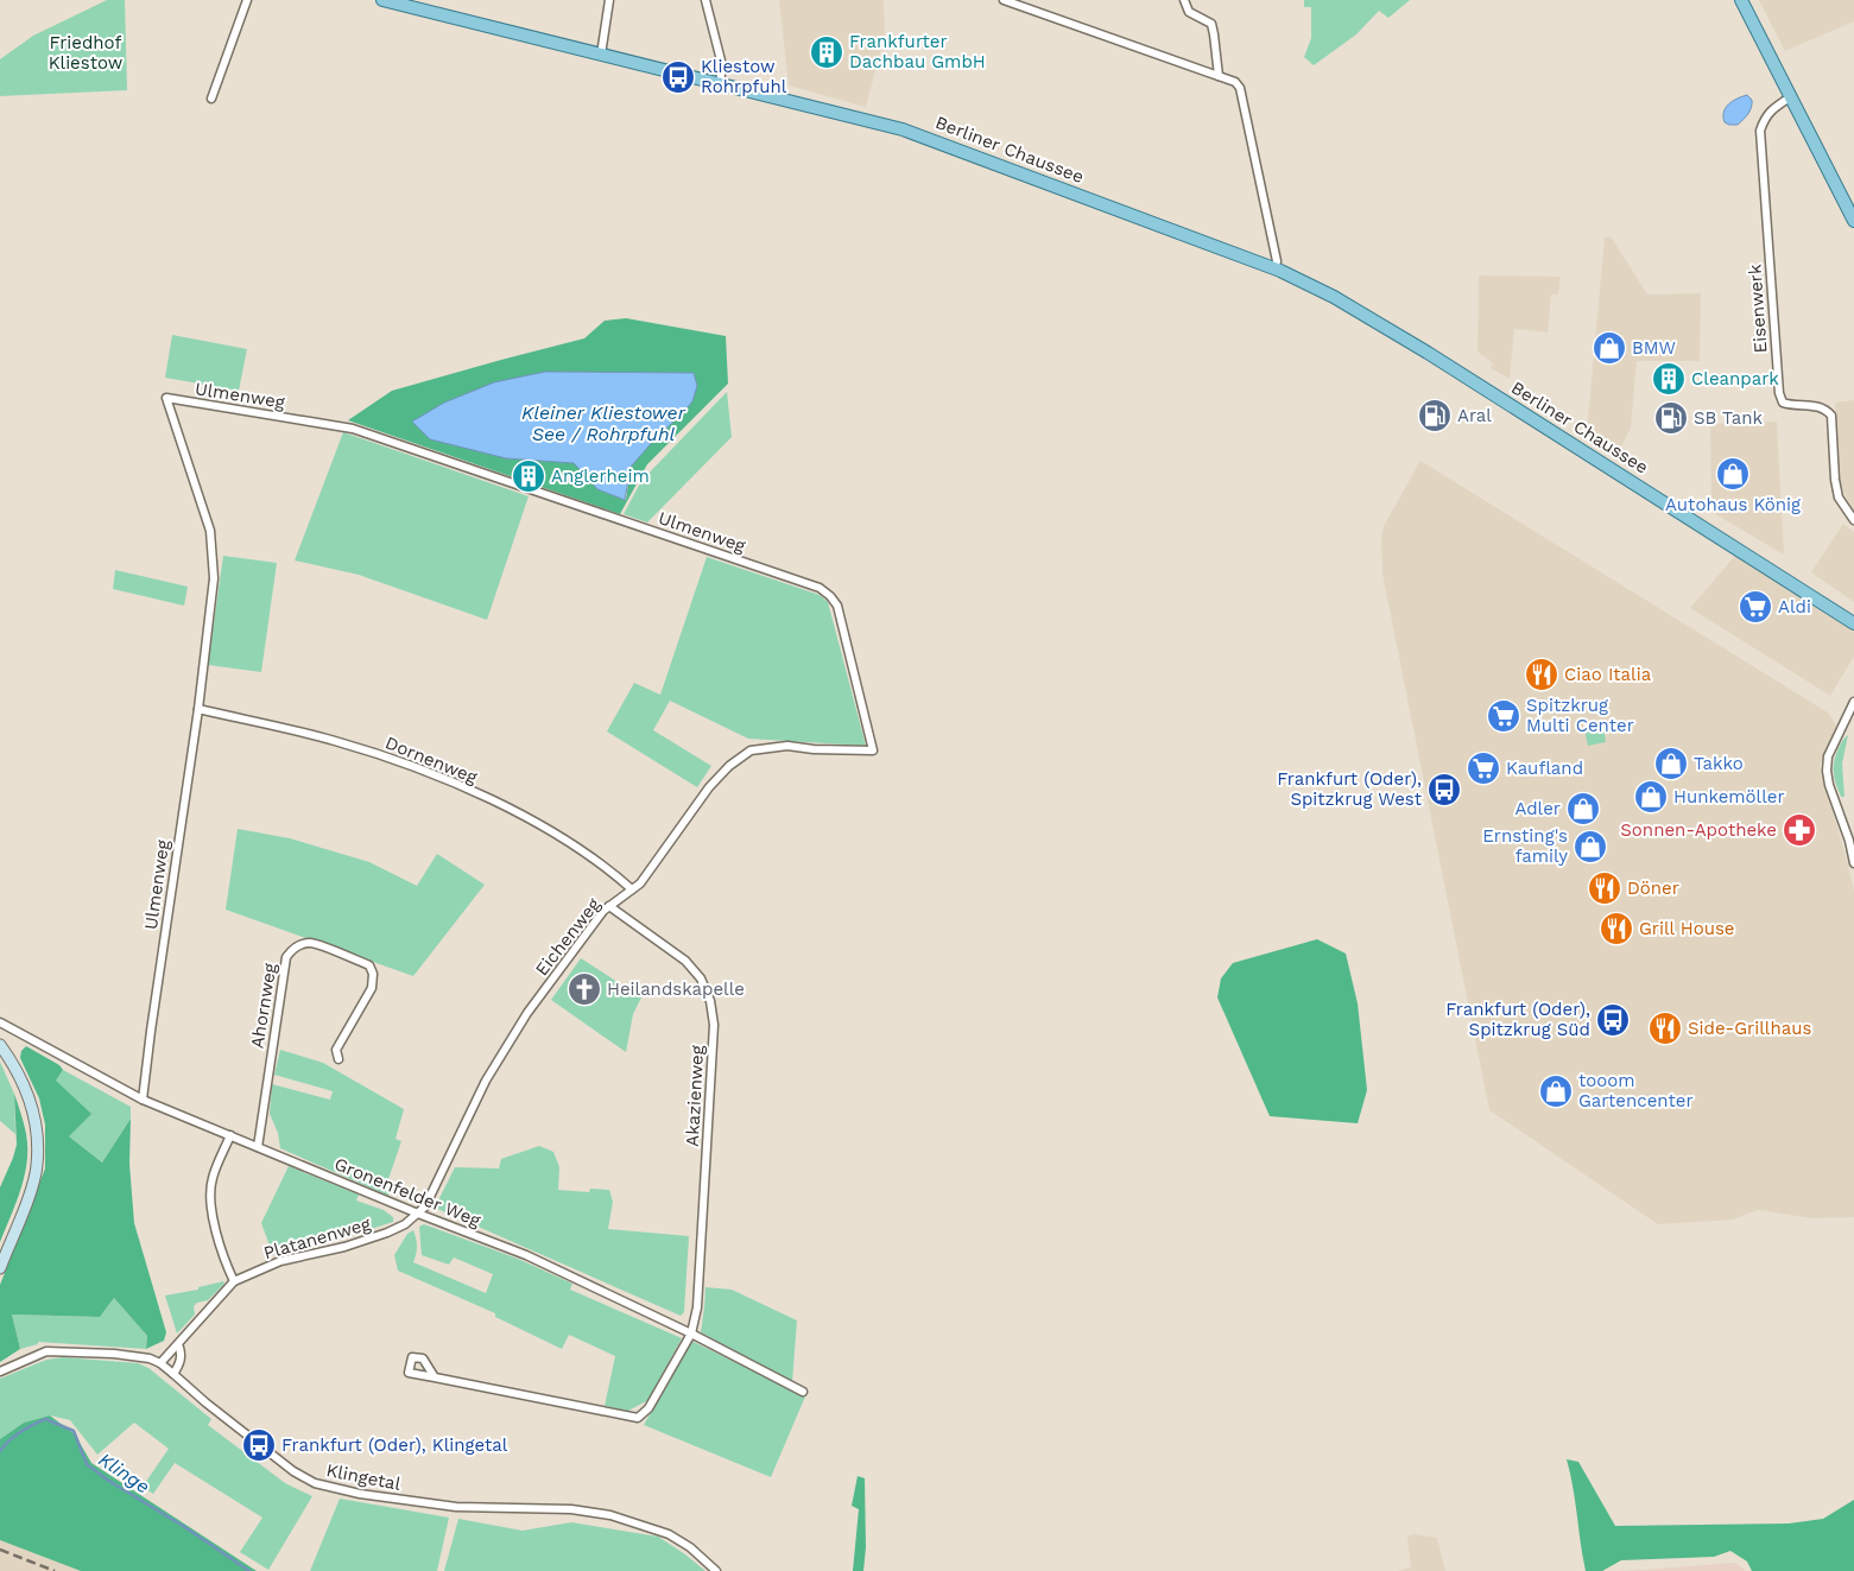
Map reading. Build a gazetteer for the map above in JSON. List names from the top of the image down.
{
  "streets": {
    "main road": ["Berliner Chaussee"],
    "street": [
      "Eisenwerk",
      "Ulmenweg",
      "Dornenweg",
      "Eichenweg",
      "Ahornweg",
      "Akazienweg",
      "Gronenfelder Weg",
      "Platanenweg",
      "Klingetal"
    ]
  },
  "crossings": [
    ["Ulmenweg", "Dornenweg"],
    ["Ulmenweg", "Eichenweg"],
    ["Ulmenweg", "Gronenfelder Weg"],
    ["Dornenweg", "Eichenweg"],
    ["Eichenweg", "Akazienweg"],
    ["Eichenweg", "Gronenfelder Weg"],
    ["Eichenweg", "Platanenweg"],
    ["Ahornweg", "Gronenfelder Weg"],
    ["Akazienweg", "Gronenfelder Weg"],
    ["Gronenfelder Weg", "Platanenweg"],
    ["Platanenweg", "Klingetal"]
  ],
  "water": ["Kleiner Kliestower See / Rohrpfuhl", "Klinge"],
  "parks": ["Friedhof Kliestow"],
  "places": {
    "building": ["Frankfurter Dachbau GmbH", "Cleanpark", "Anglerheim"],
    "bus stop": [
      "Kliestow Rohrpfuhl",
      "Frankfurt (Oder), Spitzkrug West",
      "Frankfurt (Oder), Spitzkrug Süd",
      "Frankfurt (Oder), Klingetal"
    ],
    "shop": [
      "BMW",
      "Autohaus König",
      "Takko",
      "Hunkemöller",
      "Adler",
      "Ernsting's family",
      "tooom Gartencenter"
    ],
    "fuel station": ["Aral", "SB Tank"],
    "supermarket": ["Aldi", "Spitzkrug Multi Center", "Kaufland"],
    "restaurant": [
      "Ciao Italia",
      "Döner",
      "Grill House",
      "Side-Grillhaus"
    ],
    "pharmacy": ["Sonnen-Apotheke"],
    "church": ["Heilandskapelle"]
  }
}
